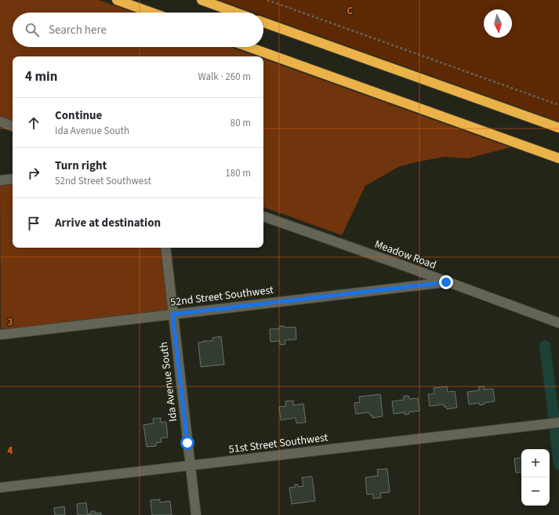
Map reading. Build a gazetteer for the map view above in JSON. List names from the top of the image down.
{
  "streets": {
    "street": [
      "Meadow Road",
      "52nd Street Southwest",
      "Ida Avenue South",
      "51st Street Southwest"
    ]
  },
  "crossings": [
    ["Meadow Road", "52nd Street Southwest"],
    ["52nd Street Southwest", "Ida Avenue South"],
    ["Ida Avenue South", "51st Street Southwest"]
  ],
  "north": "bottom",
  "page": {
    "search": "Search here",
    "heading": ["4 min", "Walk · 260 m"],
    "list": [
      ["Continue", "Ida Avenue South", "80 m"],
      ["Turn right", "52nd Street Southwest", "180 m"],
      "Arrive at destination"
    ],
    "map_buttons": ["+", "−"]
  },
  "grid": {
    "columns": ["C"],
    "rows": ["3", "4"]
  }
}
